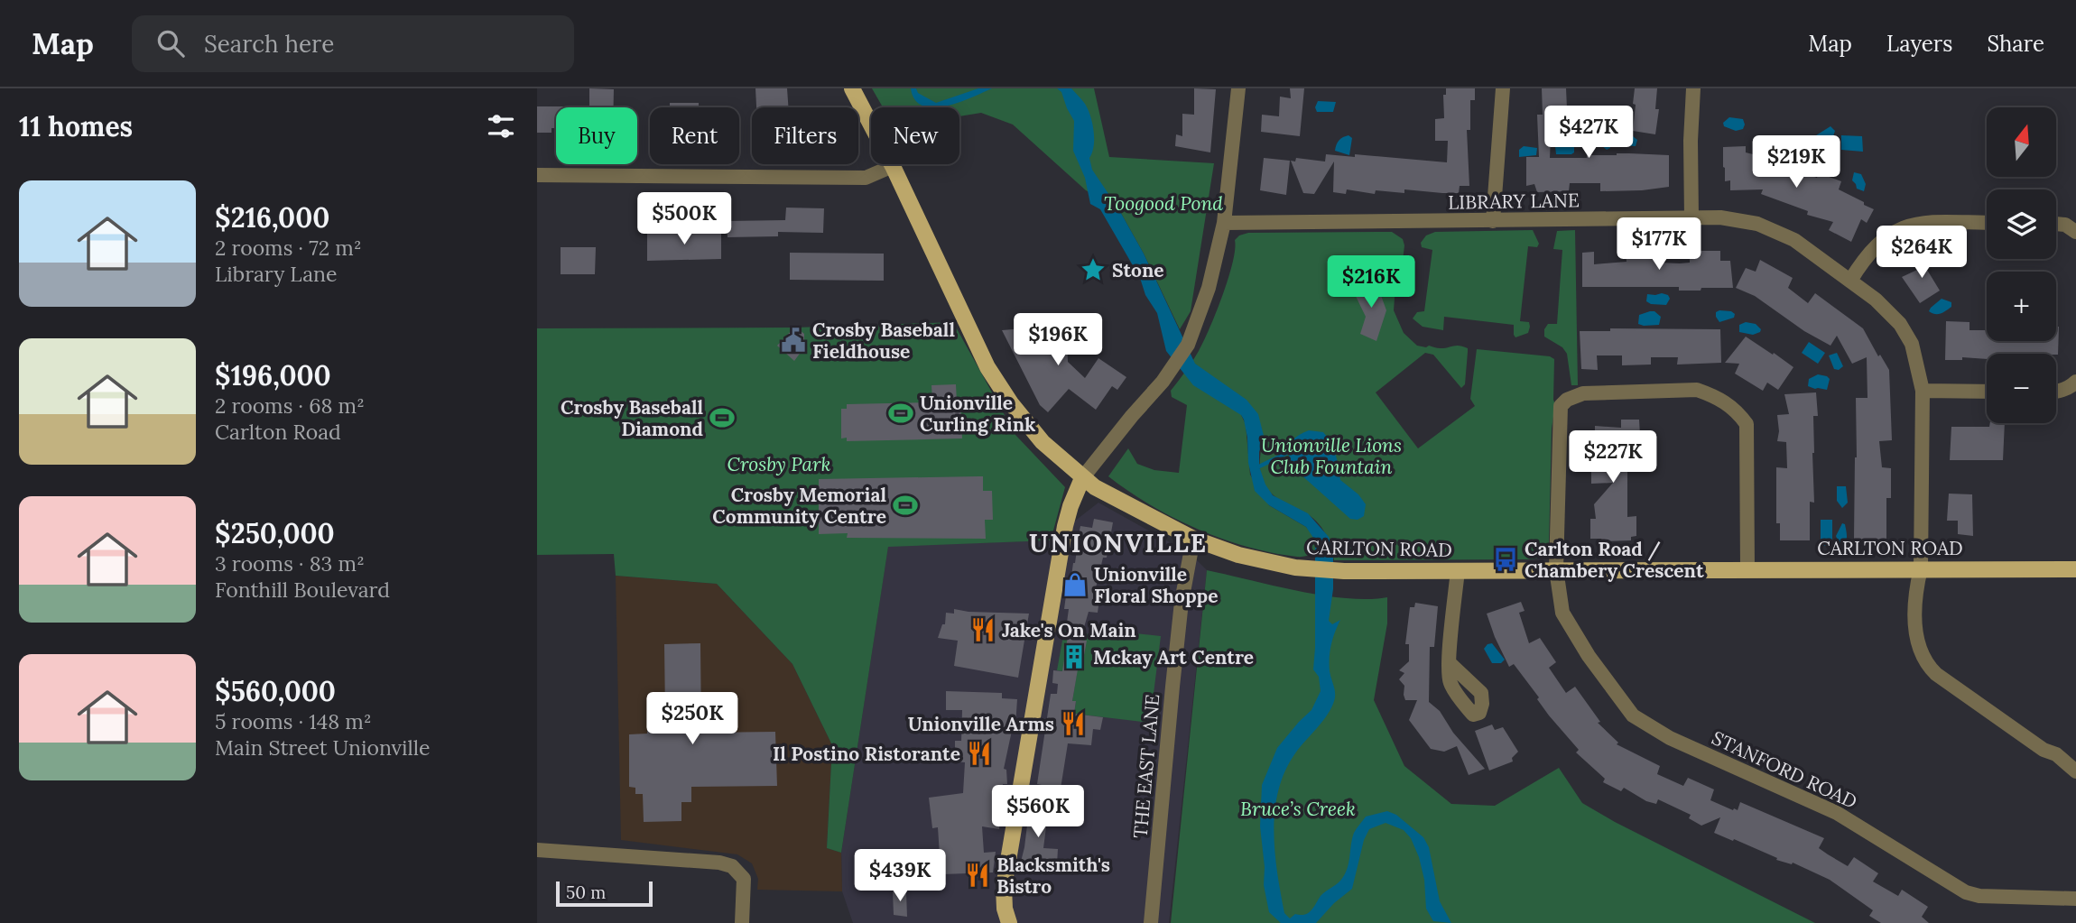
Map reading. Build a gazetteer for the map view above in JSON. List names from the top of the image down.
{
  "streets": {
    "main road": ["CARLTON ROAD"],
    "street": ["LIBRARY LANE", "THE EAST LANE", "STANFORD ROAD"]
  },
  "crossings": [
    ["LIBRARY LANE", "CARLTON ROAD"],
    ["CARLTON ROAD", "THE EAST LANE"],
    ["CARLTON ROAD", "STANFORD ROAD"]
  ],
  "districts": ["UNIONVILLE"],
  "parks": [
    "Toogood Pond",
    "Unionville Lions Club Fountain",
    "Crosby Park",
    "Bruce’s Creek"
  ],
  "places": {
    "place": ["Stone"],
    "public building": ["Crosby Baseball Fieldhouse"],
    "sports": ["Unionville Curling Rink", "Crosby Baseball Diamond", "Crosby Memorial Community Centre"],
    "bus stop": ["Carlton Road / Chambery Crescent"],
    "shop": ["Unionville Floral Shoppe"],
    "restaurant": [
      "Jake's On Main",
      "Unionville Arms",
      "Il Postino Ristorante",
      "Blacksmith's Bistro"
    ],
    "building": ["Mckay Art Centre"]
  },
  "scale_bar": "50 m",
  "north": "top",
  "page": {
    "header": "Map",
    "search": "Search here",
    "nav": ["Map", "Layers", "Share"],
    "heading": "11 homes",
    "price": [
      "$427K",
      "$219K",
      "$500K",
      "$177K",
      "$264K",
      "$216K",
      "$196K",
      "$227K",
      "$250K",
      "$560K",
      "$439K"
    ],
    "map_buttons": ["+", "−"],
    "chip": [
      "Buy",
      "Rent",
      "Filters",
      "New"
    ],
    "list": [
      {
        "name": "$216,000",
        "note": "2 rooms · 72 m² · Library Lane"
      },
      {
        "name": "$196,000",
        "note": "2 rooms · 68 m² · Carlton Road"
      },
      {
        "name": "$250,000",
        "note": "3 rooms · 83 m² · Fonthill Boulevard"
      },
      {
        "name": "$560,000",
        "note": "5 rooms · 148 m² · Main Street Unionville"
      }
    ],
    "scale": "50 m"
  }
}
